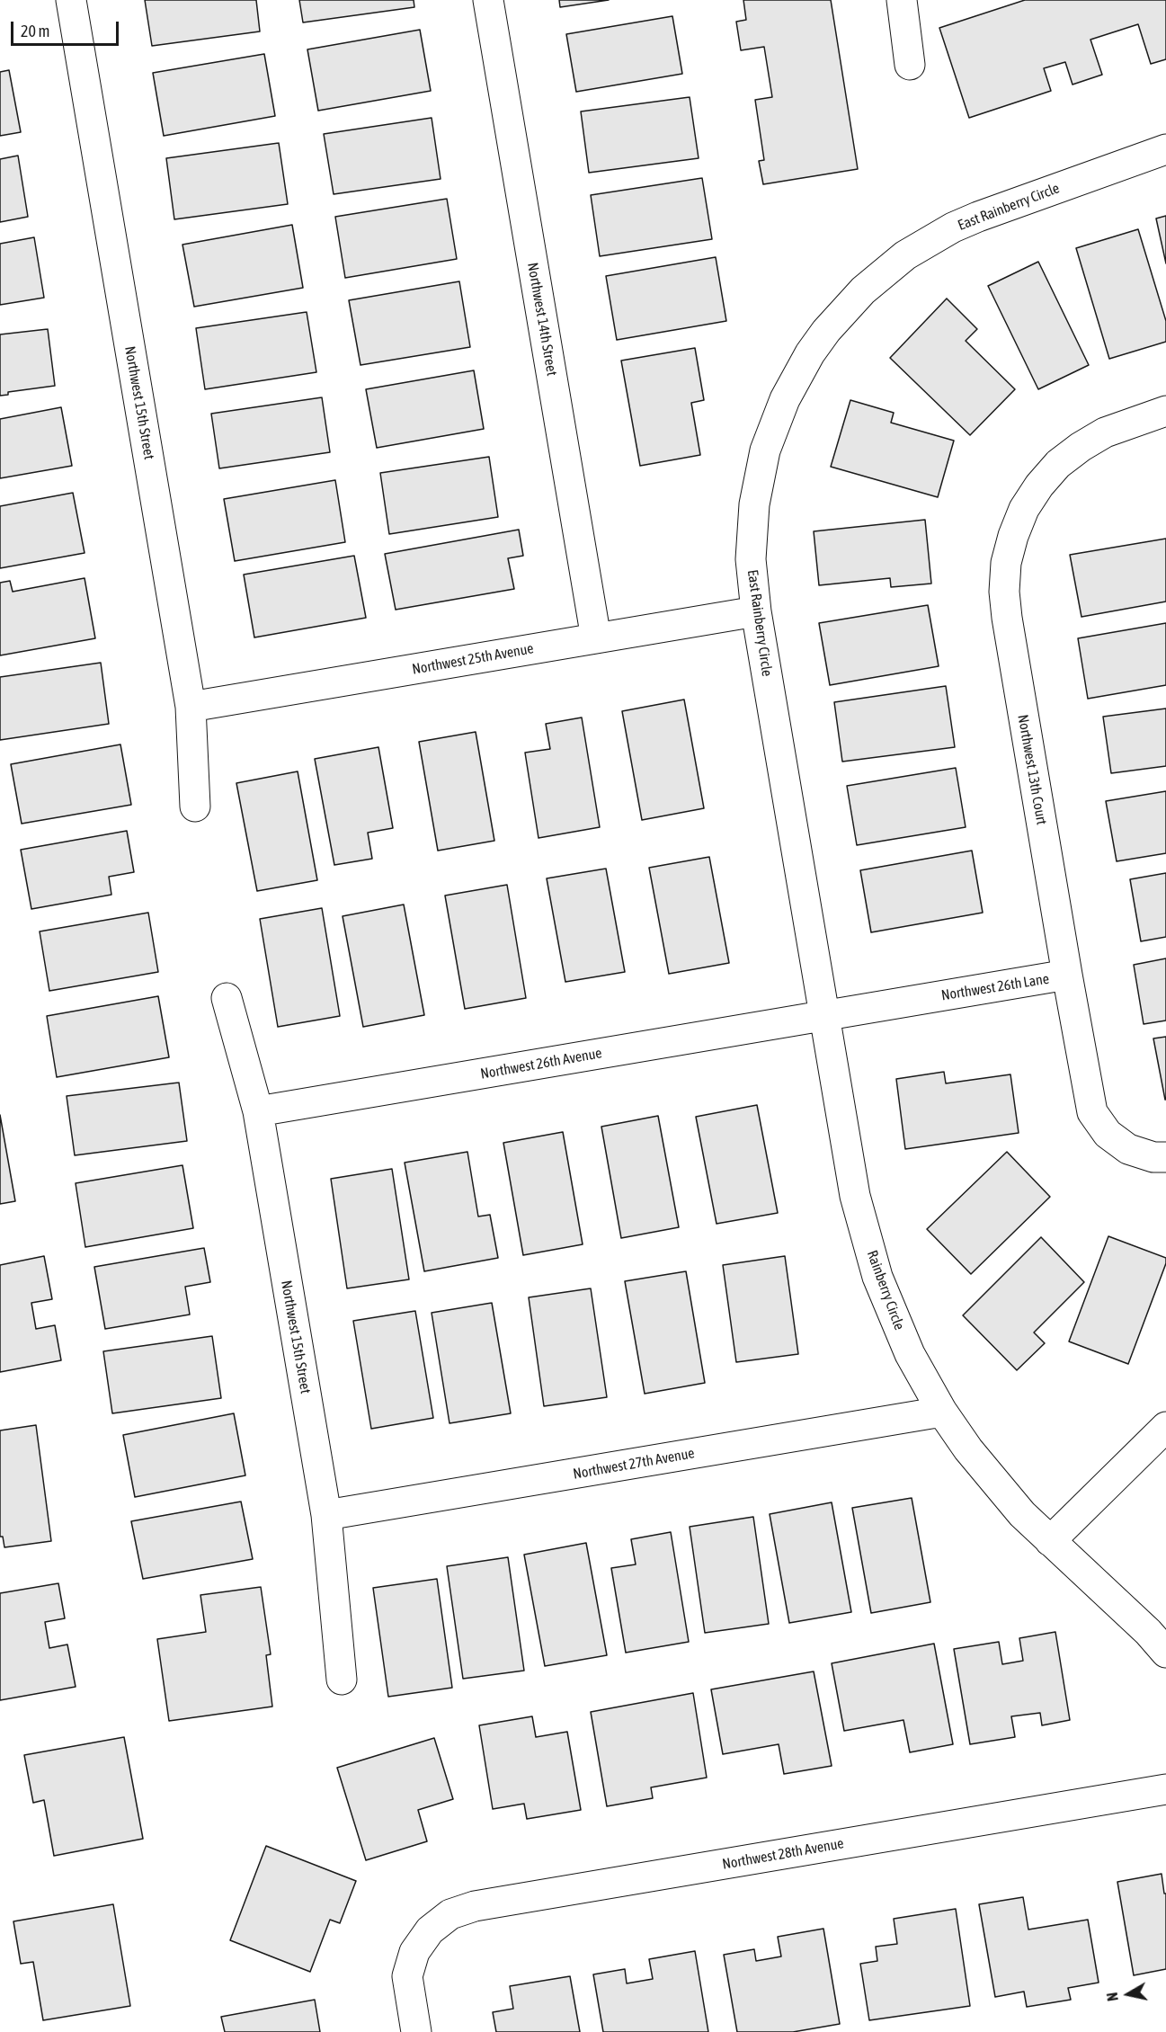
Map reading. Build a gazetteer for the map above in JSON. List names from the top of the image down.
{
  "streets": {
    "street": [
      "East Rainberry Circle",
      "Northwest 14th Street",
      "Northwest 15th Street",
      "Northwest 25th Avenue",
      "Northwest 13th Court",
      "Northwest 26th Lane",
      "Northwest 26th Avenue",
      "Rainberry Circle",
      "Northwest 27th Avenue",
      "Northwest 28th Avenue"
    ]
  },
  "crossings": [
    ["East Rainberry Circle", "Northwest 25th Avenue"],
    ["East Rainberry Circle", "Rainberry Circle"],
    ["Northwest 14th Street", "Northwest 25th Avenue"],
    ["Northwest 15th Street", "Northwest 25th Avenue"],
    ["Northwest 15th Street", "Northwest 26th Avenue"],
    ["Northwest 15th Street", "Northwest 27th Avenue"],
    ["Northwest 13th Court", "Northwest 26th Lane"],
    ["Northwest 26th Lane", "Northwest 26th Avenue"],
    ["Northwest 26th Lane", "Rainberry Circle"],
    ["Northwest 26th Avenue", "Rainberry Circle"],
    ["Rainberry Circle", "Northwest 27th Avenue"]
  ],
  "scale_bar": "20 m",
  "north": "left"
}
